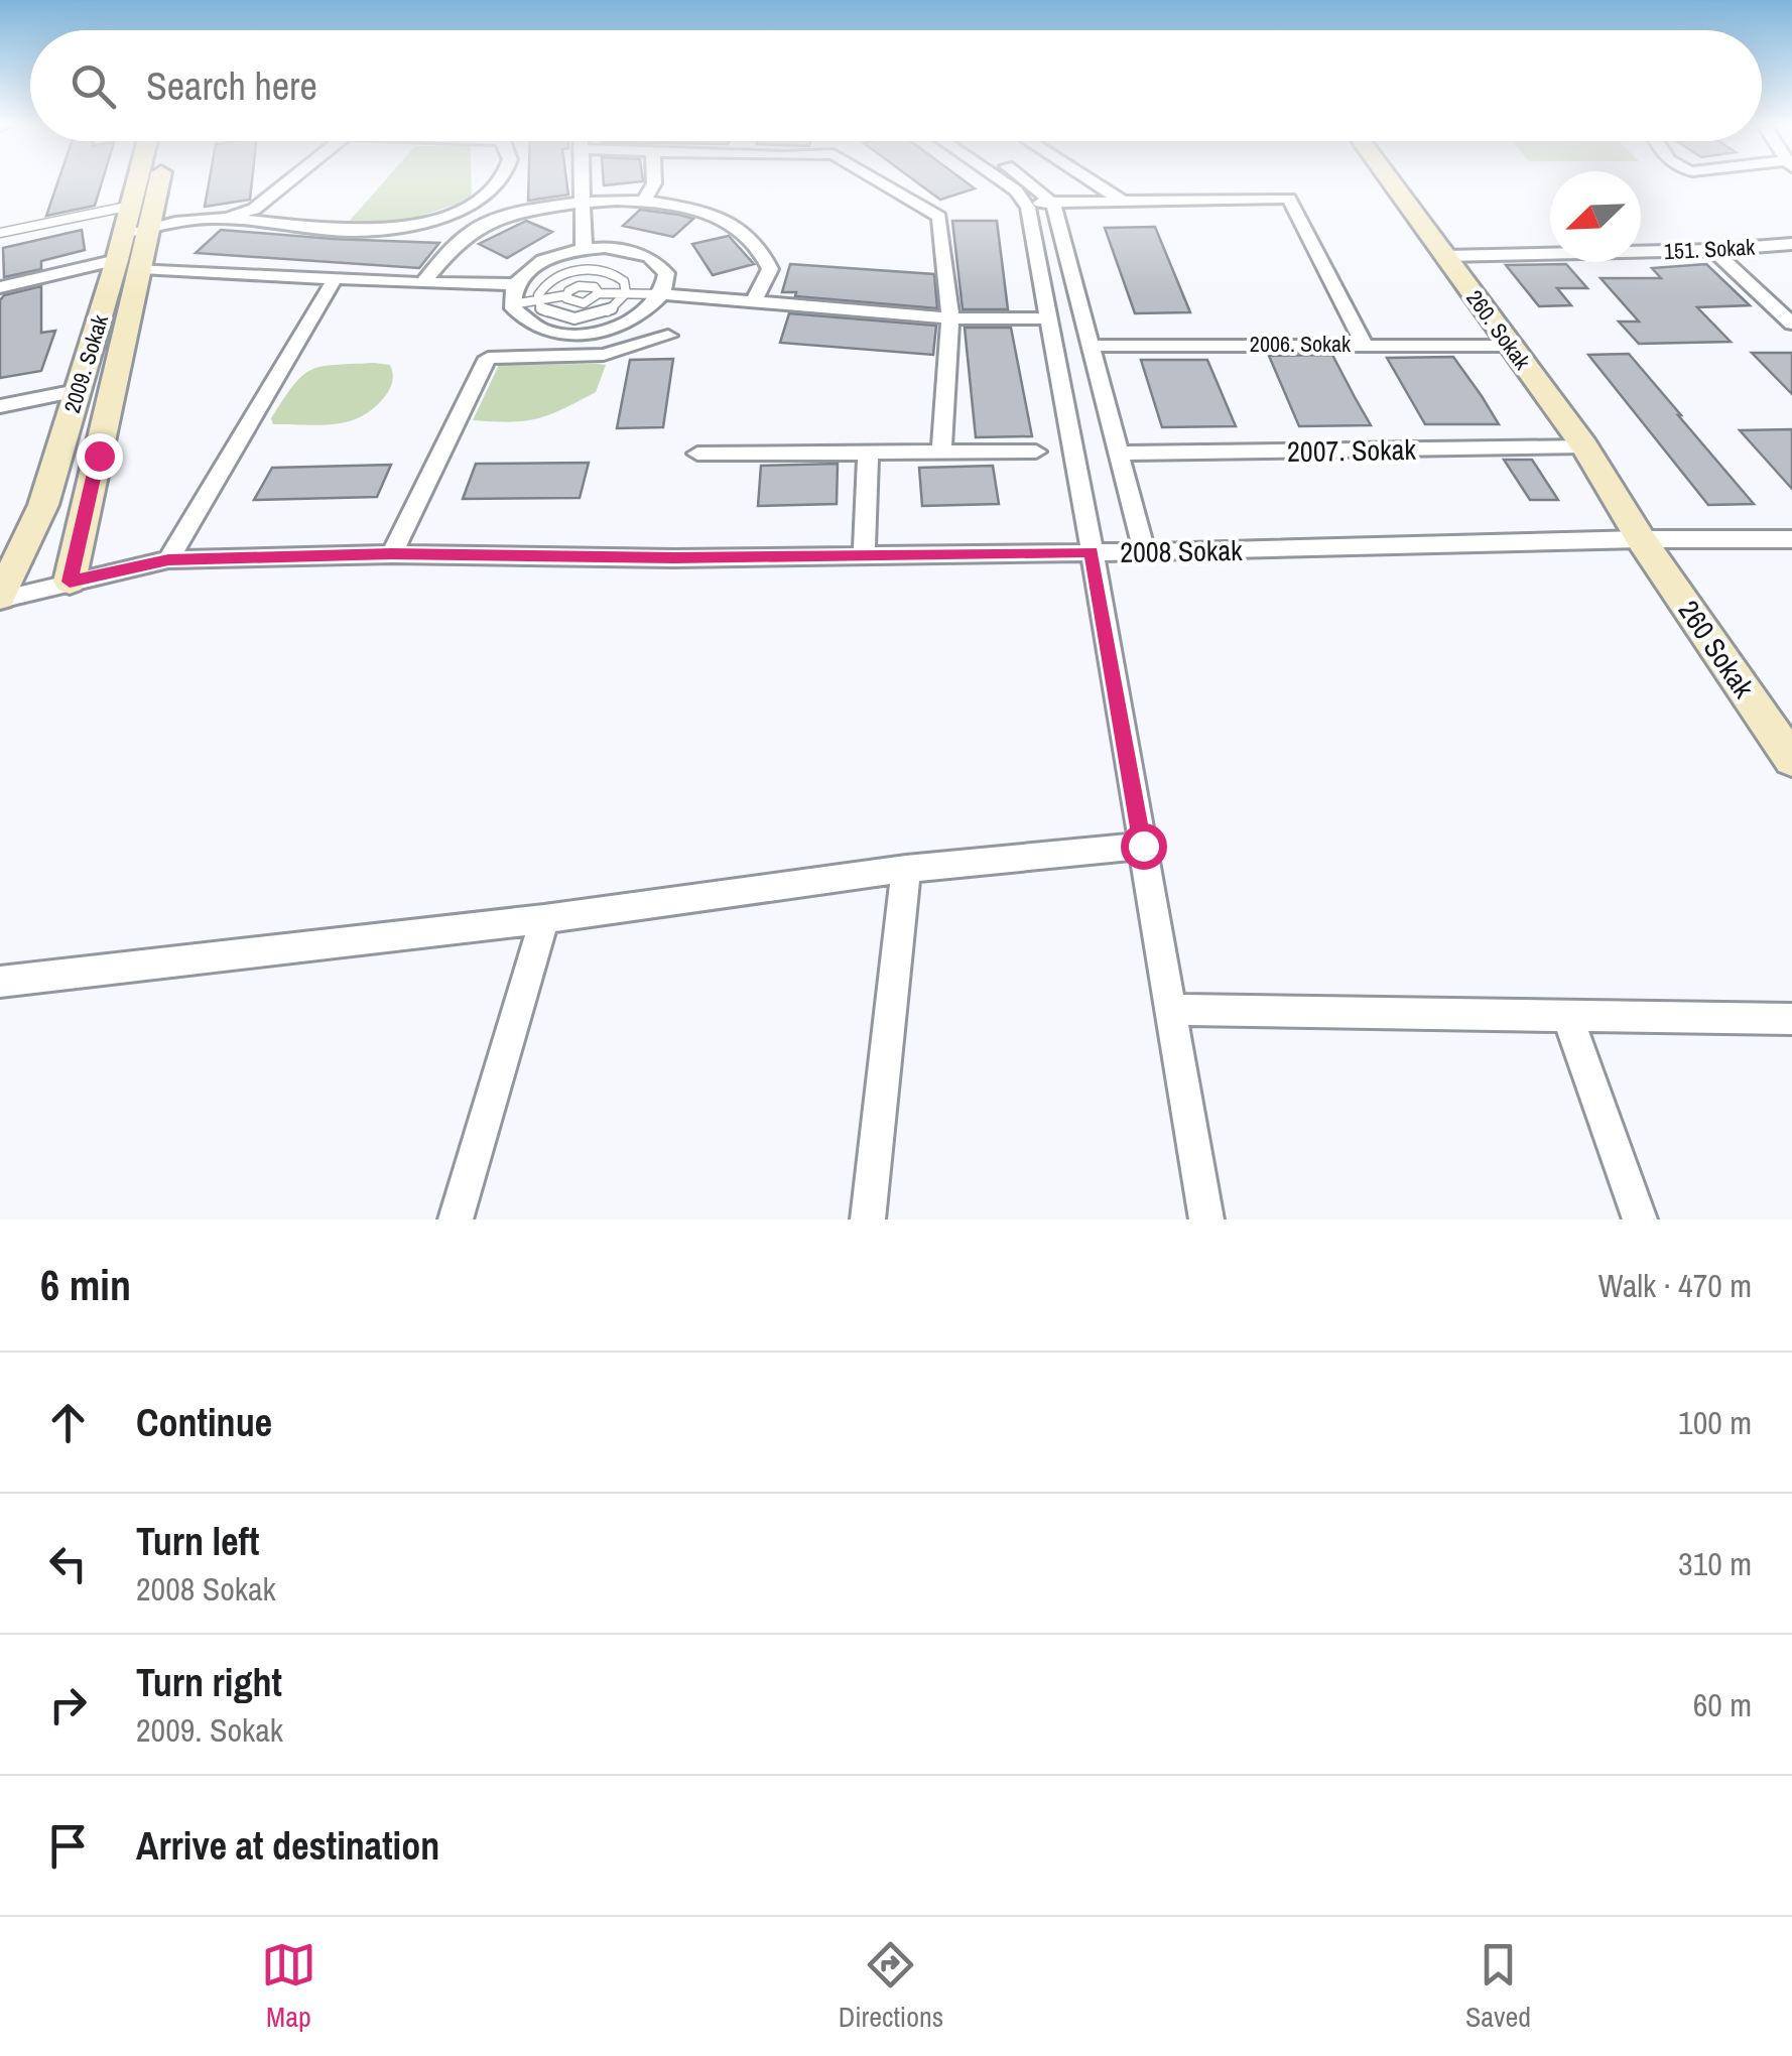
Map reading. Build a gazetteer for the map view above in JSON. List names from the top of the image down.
{
  "streets": {
    "street": [
      "151. Sokak",
      "260. Sokak",
      "2006. Sokak",
      "2009. Sokak",
      "2007. Sokak",
      "2008 Sokak",
      "260 Sokak"
    ]
  },
  "crossings": [
    ["151. Sokak", "260. Sokak"],
    ["260. Sokak", "2006. Sokak"],
    ["260. Sokak", "2007. Sokak"],
    ["260. Sokak", "2008 Sokak"],
    ["260. Sokak", "260 Sokak"],
    ["2009. Sokak", "2008 Sokak"],
    ["2008 Sokak", "260 Sokak"]
  ],
  "north": "bottom left",
  "page": {
    "search": "Search here",
    "heading": ["6 min", "Walk · 470 m"],
    "list": [
      ["Continue", "100 m"],
      ["Turn left", "2008 Sokak", "310 m"],
      ["Turn right", "2009. Sokak", "60 m"],
      "Arrive at destination"
    ],
    "nav": ["Map", "Directions", "Saved"]
  }
}
